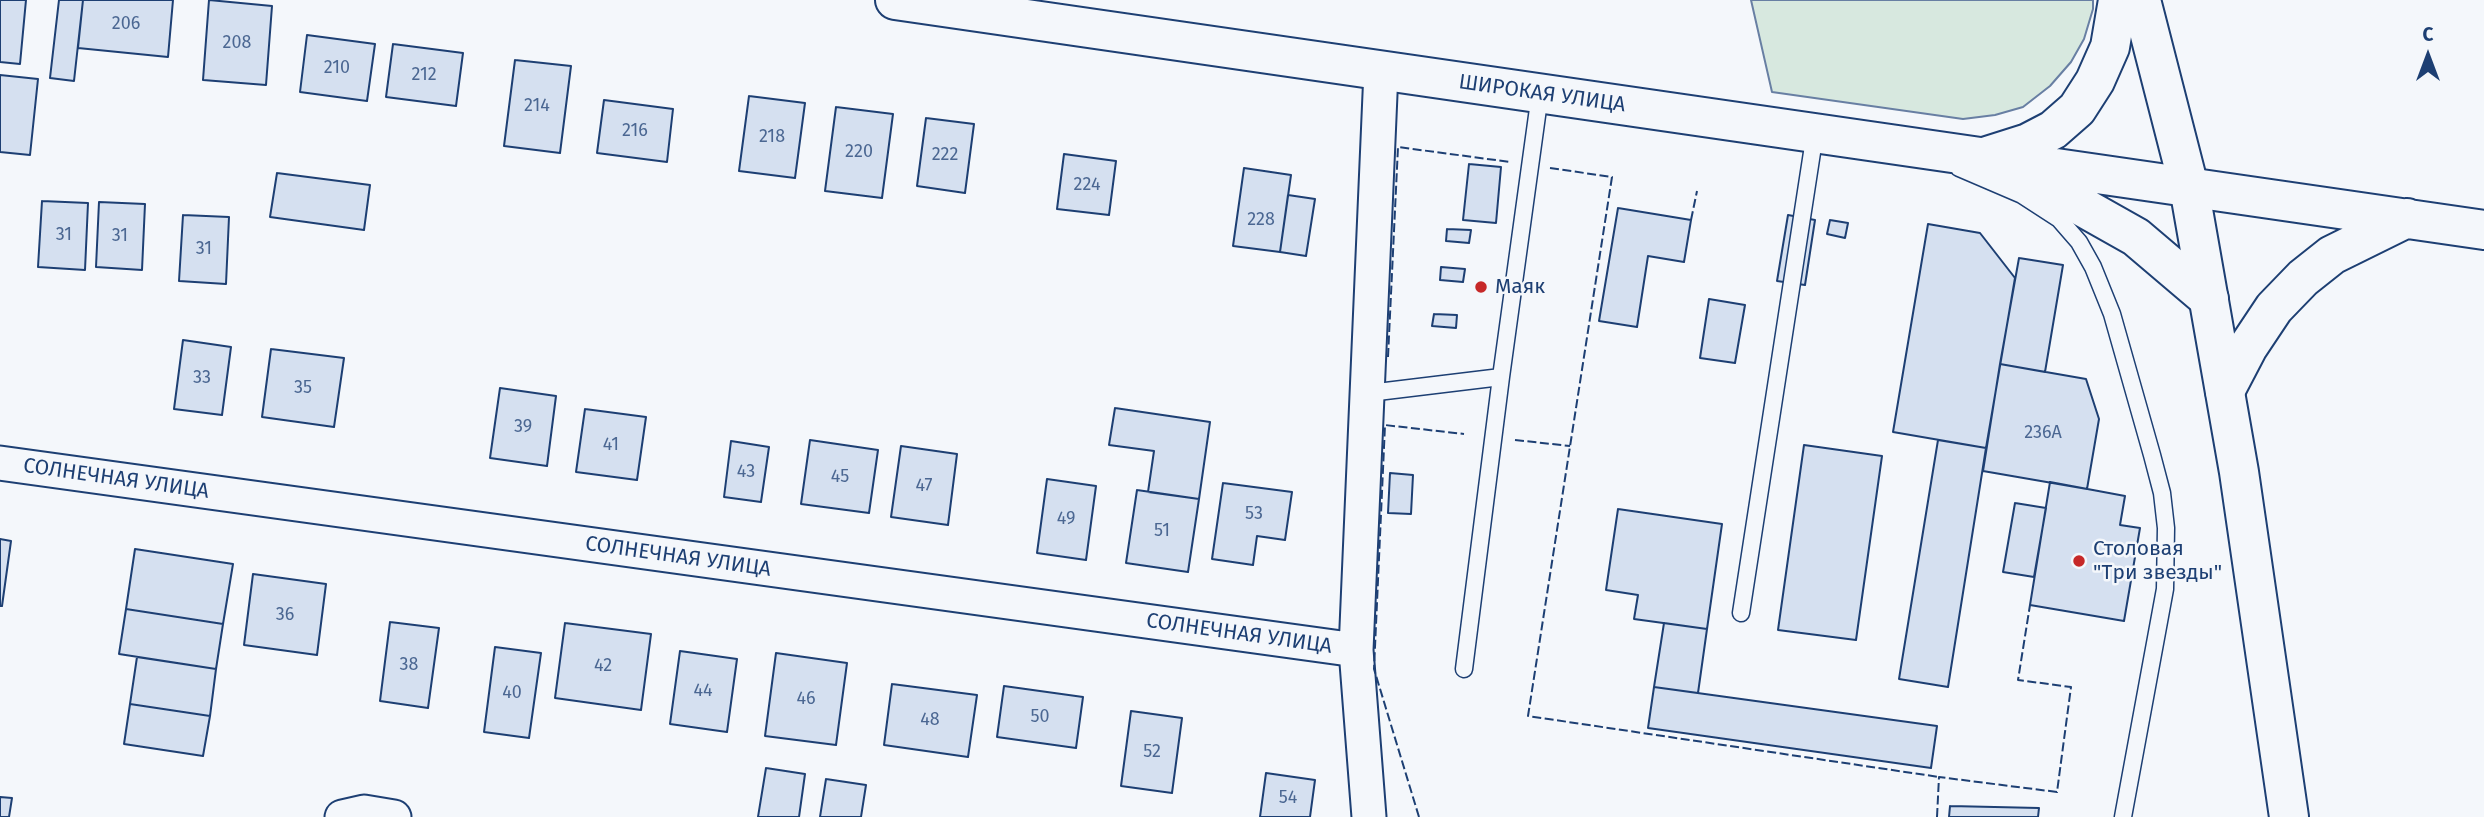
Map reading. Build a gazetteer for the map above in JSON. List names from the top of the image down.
{
  "streets": {
    "street": ["ШИРОКАЯ УЛИЦА", "СОЛНЕЧНАЯ УЛИЦА"]
  },
  "places": ["Маяк", "Столовая \"Три звезды\""],
  "house_numbers": [
    "206",
    "208",
    "210",
    "212",
    "214",
    "216",
    "218",
    "220",
    "222",
    "224",
    "228",
    "31",
    "31",
    "31",
    "33",
    "35",
    "39",
    "236А",
    "41",
    "43",
    "45",
    "47",
    "53",
    "49",
    "51",
    "36",
    "38",
    "42",
    "44",
    "40",
    "46",
    "50",
    "48",
    "52",
    "54"
  ],
  "north": "top"
}
